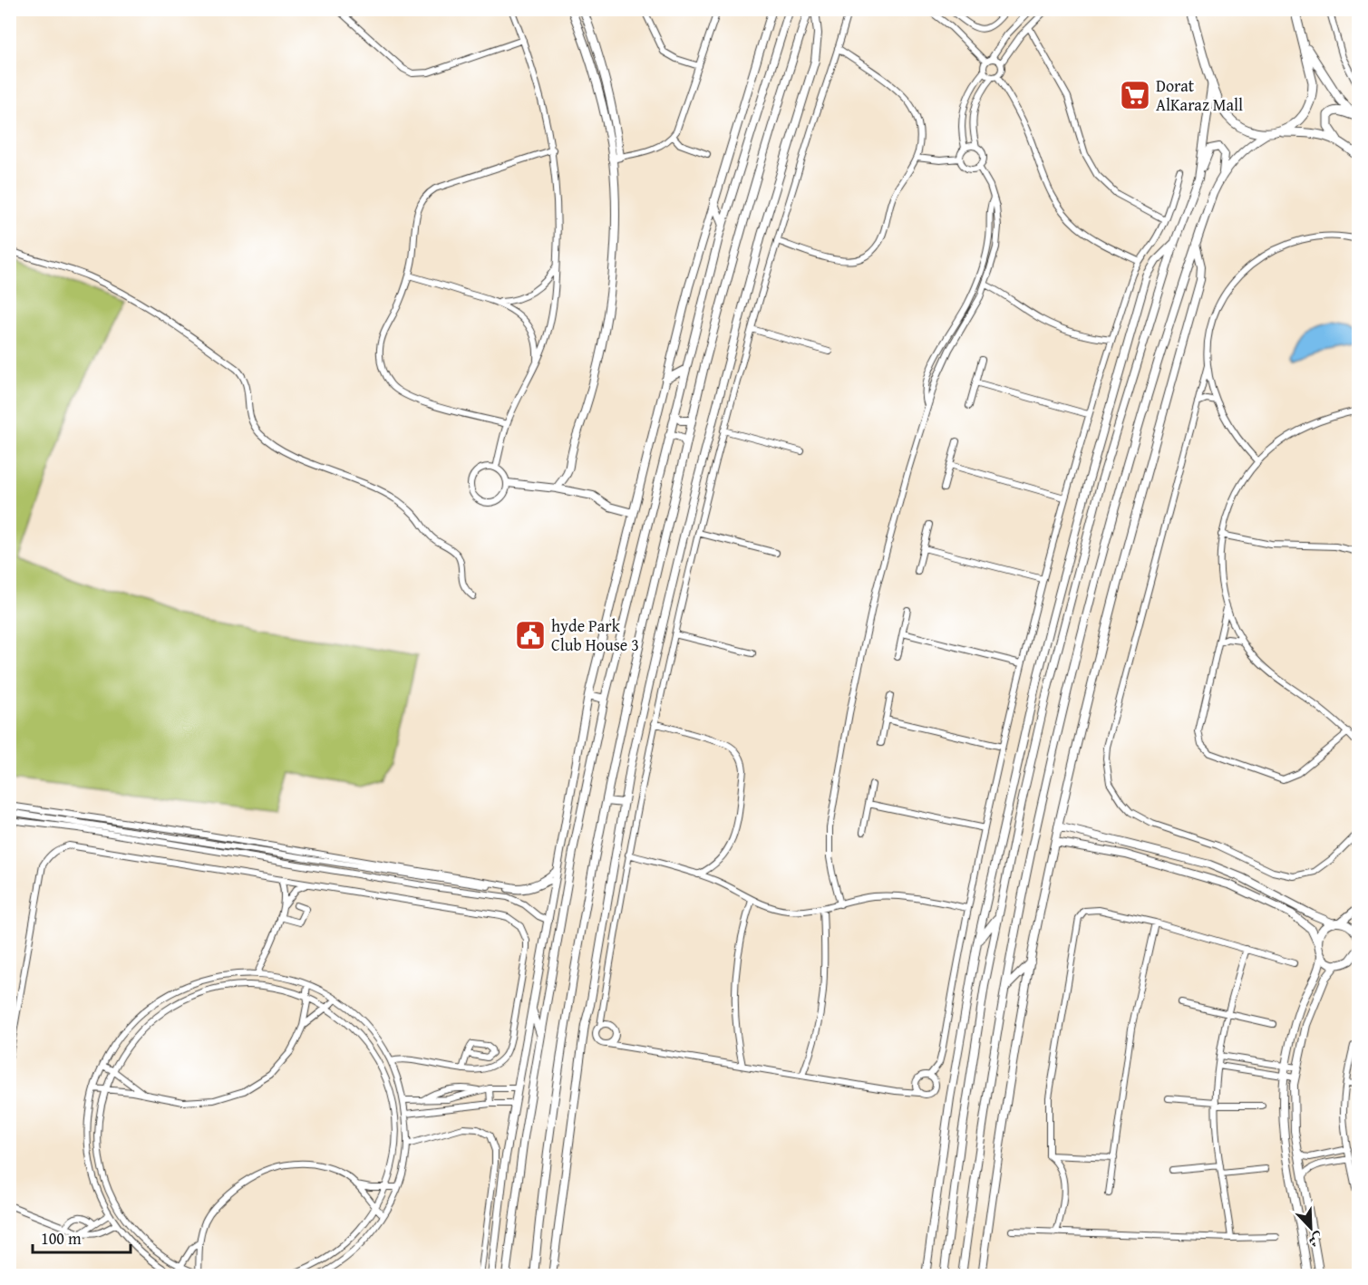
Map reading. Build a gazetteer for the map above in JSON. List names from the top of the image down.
{
  "places": {
    "supermarket": ["Dorat AlKaraz Mall"],
    "public building": ["hyde Park Club House 3"]
  },
  "scale_bar": "100 m",
  "north": "bottom right"
}
